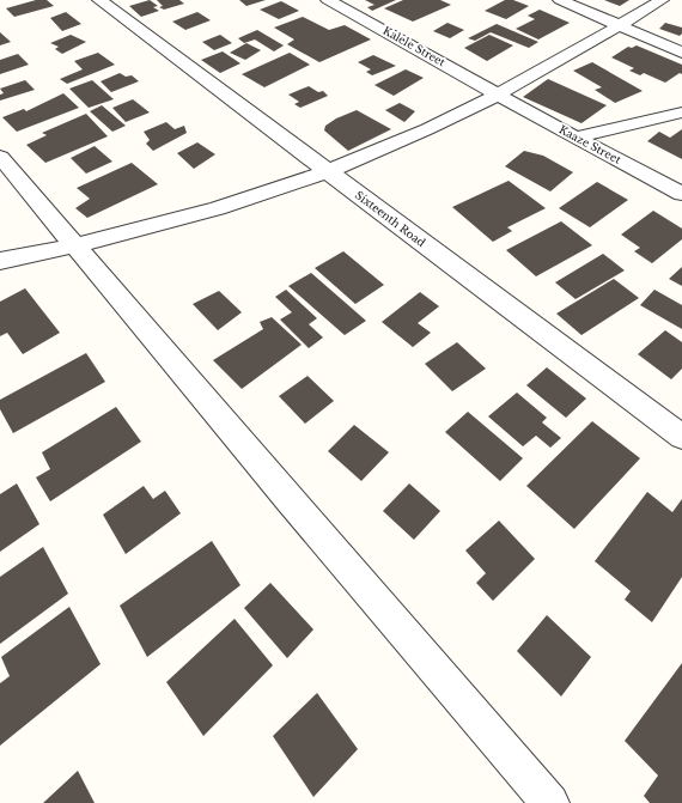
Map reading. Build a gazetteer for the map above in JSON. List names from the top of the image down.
{
  "streets": {
    "street": ["Kalele Street", "Kaaze Street", "Sixteenth Road"]
  },
  "crossings": [
    ["Kalele Street", "Kaaze Street"]
  ]
}
